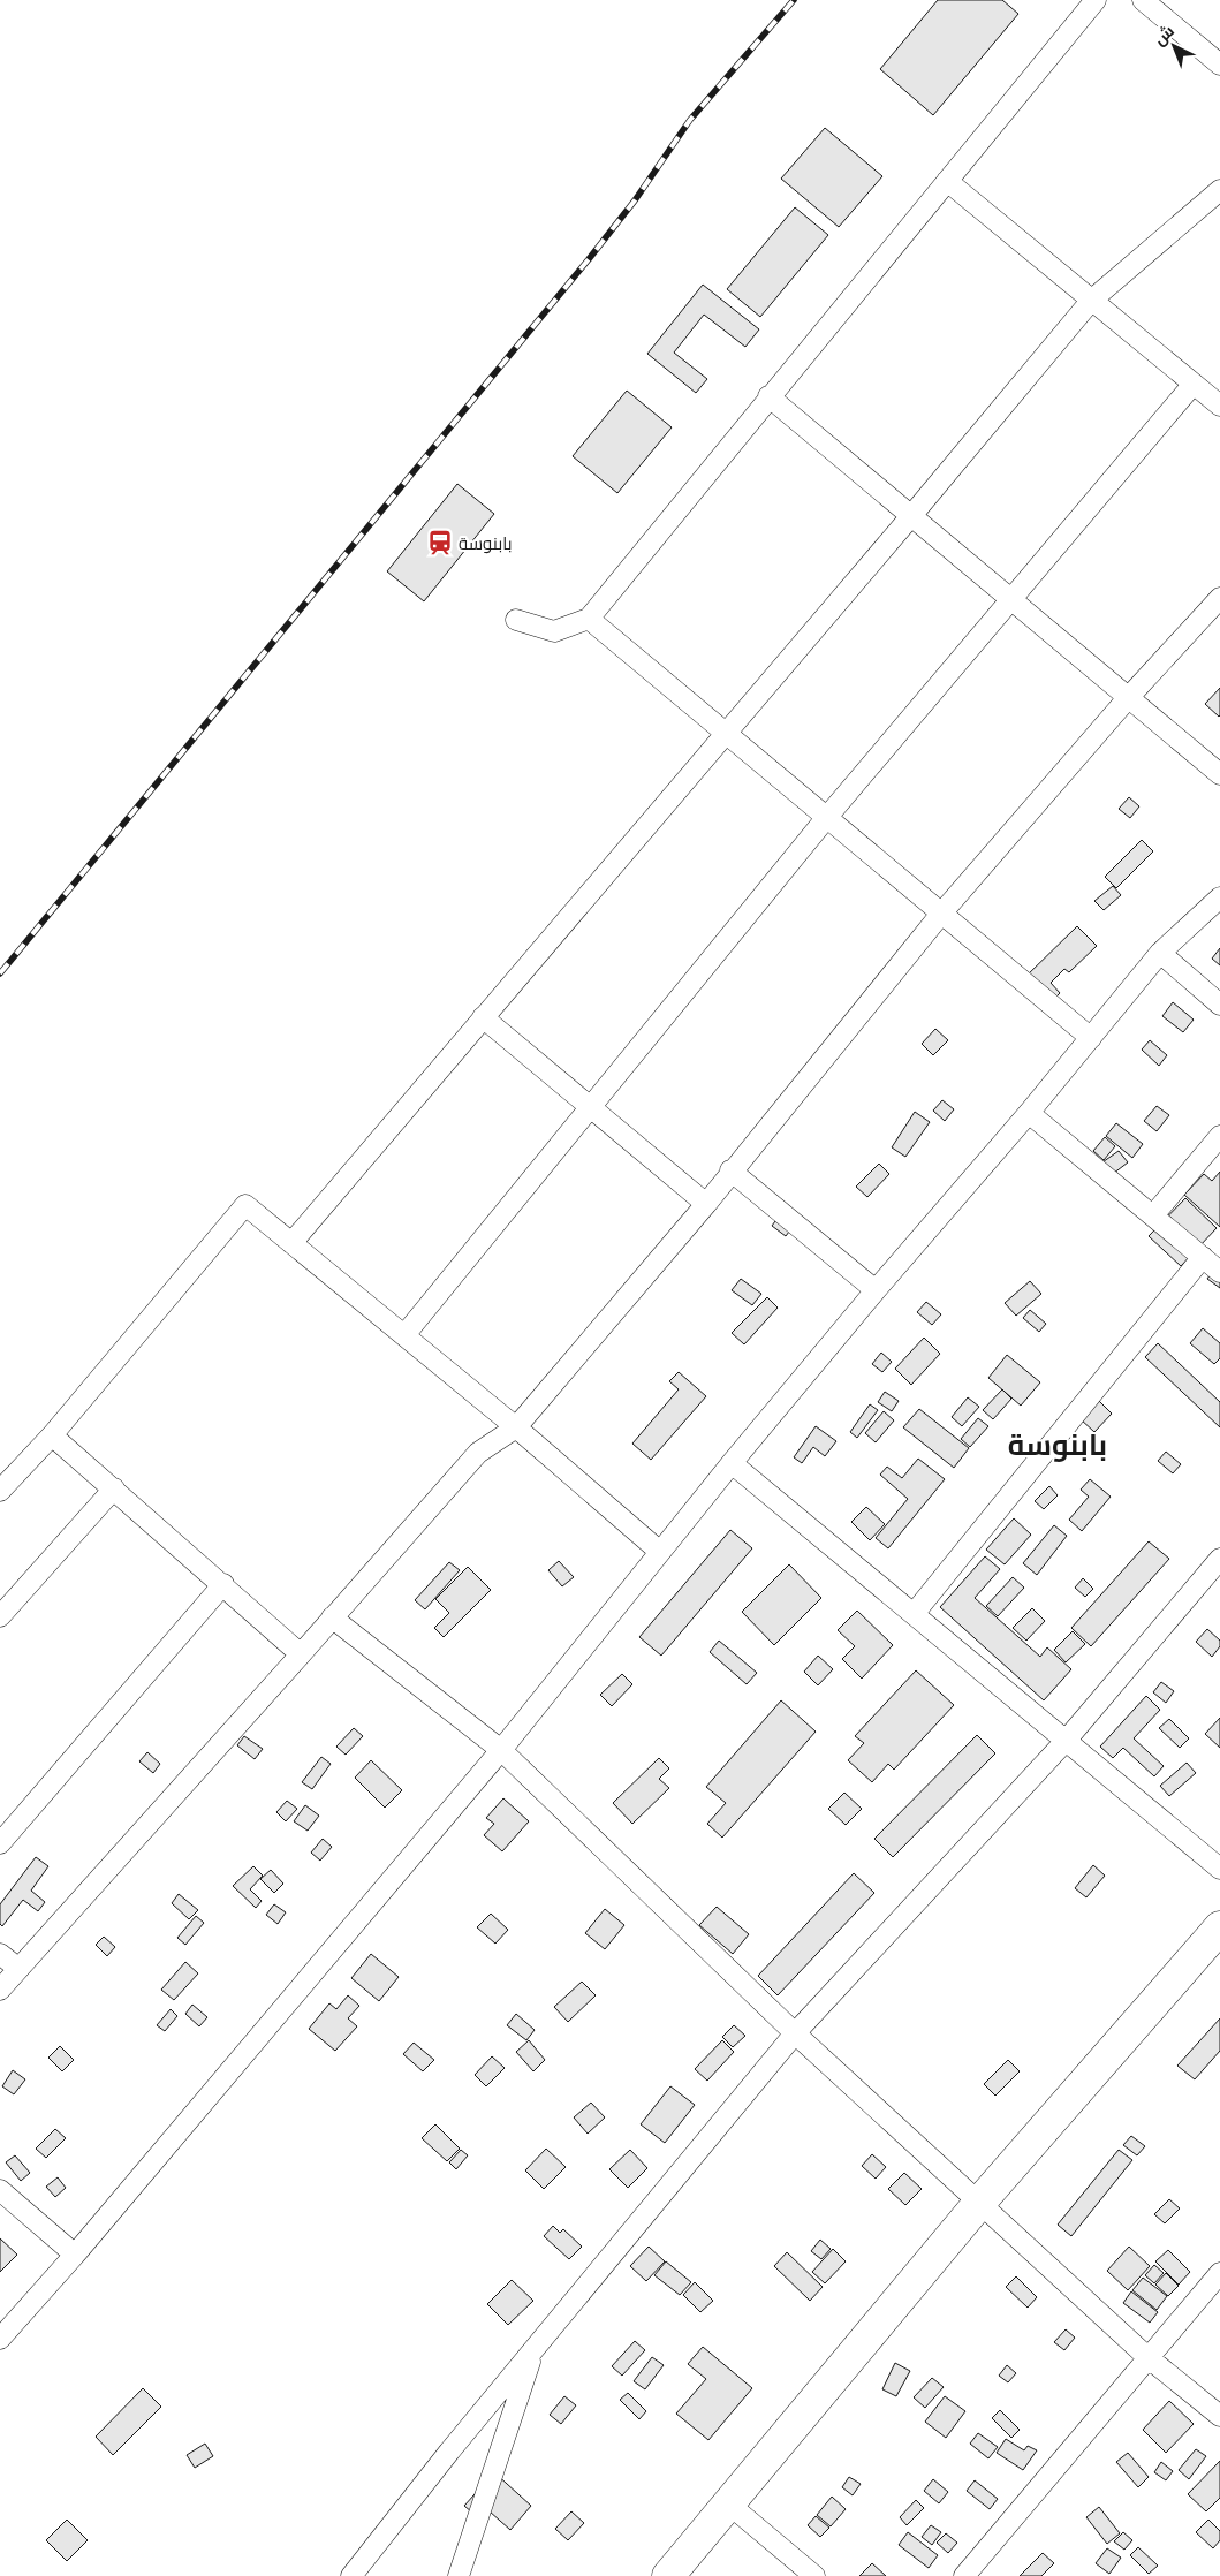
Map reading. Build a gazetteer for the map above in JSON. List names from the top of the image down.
{
  "districts": ["بابنوسة"],
  "places": {
    "station": ["بابنوسة"]
  },
  "north": "top left"
}
